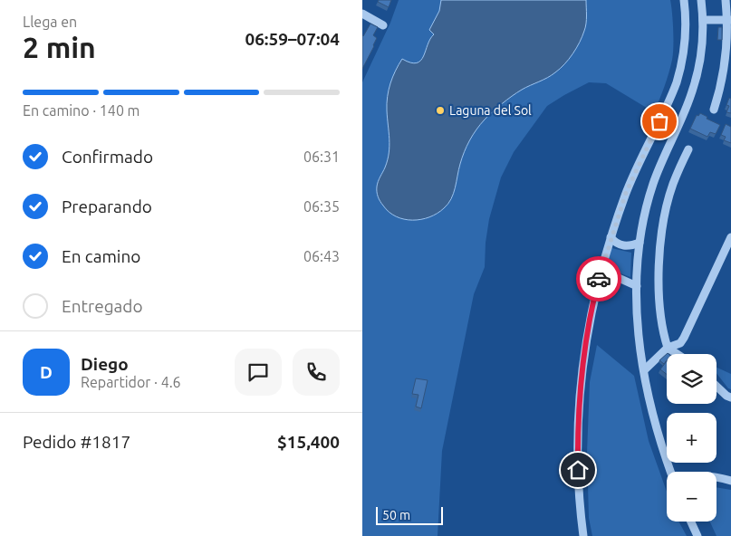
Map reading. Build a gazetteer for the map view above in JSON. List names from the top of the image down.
{
  "places": ["Laguna del Sol"],
  "scale_bar": "50 m",
  "page": {
    "heading": ["2 min", "Llega en", "06:59–07:04"],
    "panel": [
      "Diego",
      "Repartidor · 4.6",
      "Pedido #1817",
      "$15,400"
    ],
    "bar": "En camino · 140 m",
    "list": [
      ["Confirmado", "06:31"],
      ["Preparando", "06:35"],
      ["En camino", "06:43"],
      "Entregado"
    ],
    "round": "D",
    "map_buttons": ["+", "−"],
    "scale": "50 m"
  }
}
